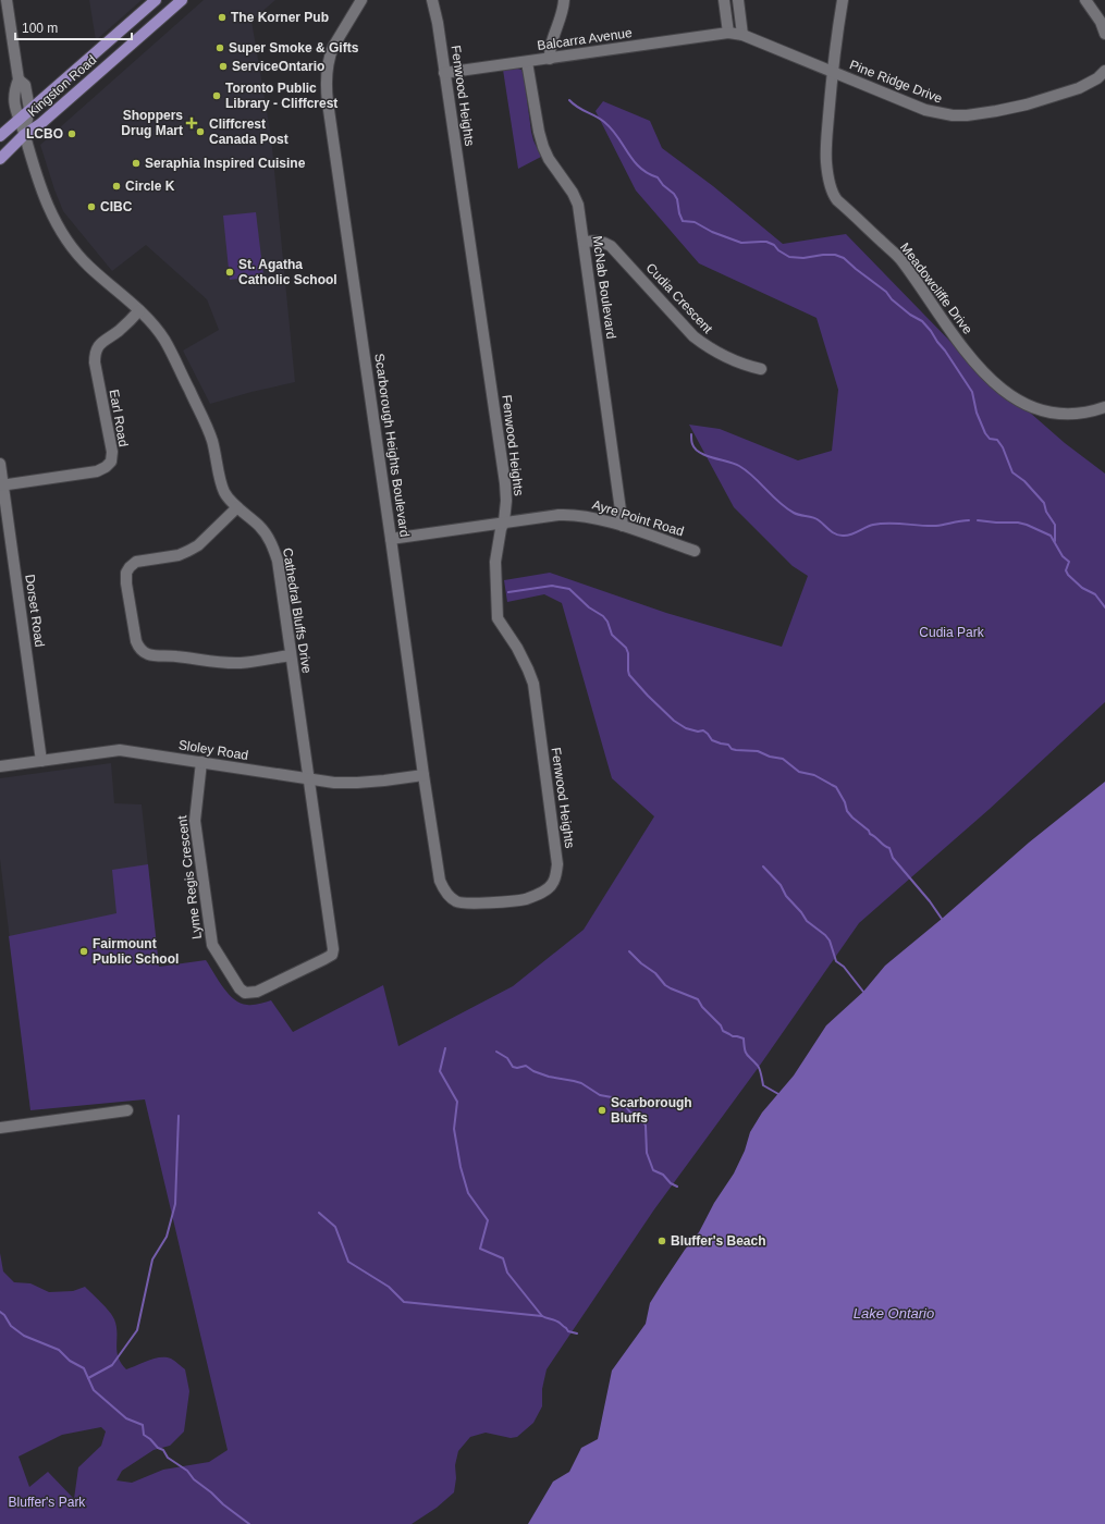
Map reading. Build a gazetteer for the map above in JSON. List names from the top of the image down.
{
  "streets": {
    "main road": ["Kingston Road"],
    "street": [
      "Balcarra Avenue",
      "Pine Ridge Drive",
      "Fenwood Heights",
      "McNab Boulevard",
      "Meadowcliffe Drive",
      "Cudia Crescent",
      "Earl Road",
      "Scarborough Heights Boulevard",
      "Ayre Point Road",
      "Dorset Road",
      "Cathedral Bluffs Drive",
      "Sloley Road",
      "Lyme Regis Crescent"
    ]
  },
  "crossings": [
    ["Balcarra Avenue", "Pine Ridge Drive"],
    ["Balcarra Avenue", "Fenwood Heights"],
    ["Balcarra Avenue", "McNab Boulevard"],
    ["Pine Ridge Drive", "Meadowcliffe Drive"],
    ["Kingston Road", "Cathedral Bluffs Drive"],
    ["Fenwood Heights", "Scarborough Heights Boulevard"],
    ["Fenwood Heights", "Ayre Point Road"],
    ["McNab Boulevard", "Cudia Crescent"],
    ["McNab Boulevard", "Ayre Point Road"],
    ["Earl Road", "Dorset Road"],
    ["Earl Road", "Cathedral Bluffs Drive"],
    ["Scarborough Heights Boulevard", "Ayre Point Road"],
    ["Scarborough Heights Boulevard", "Sloley Road"],
    ["Dorset Road", "Sloley Road"],
    ["Cathedral Bluffs Drive", "Sloley Road"],
    ["Cathedral Bluffs Drive", "Lyme Regis Crescent"],
    ["Sloley Road", "Lyme Regis Crescent"]
  ],
  "water": ["Lake Ontario"],
  "parks": ["Cudia Park", "Bluffer's Park"],
  "places": {
    "other": [
      "The Korner Pub",
      "Super Smoke & Gifts",
      "ServiceOntario",
      "Toronto Public Library - Cliffcrest",
      "Cliffcrest Canada Post",
      "LCBO",
      "Seraphia Inspired Cuisine",
      "Circle K",
      "CIBC",
      "St. Agatha Catholic School",
      "Fairmount Public School",
      "Scarborough Bluffs",
      "Bluffer's Beach"
    ],
    "health": ["Shoppers Drug Mart"]
  },
  "scale_bar": "100 m"
}
